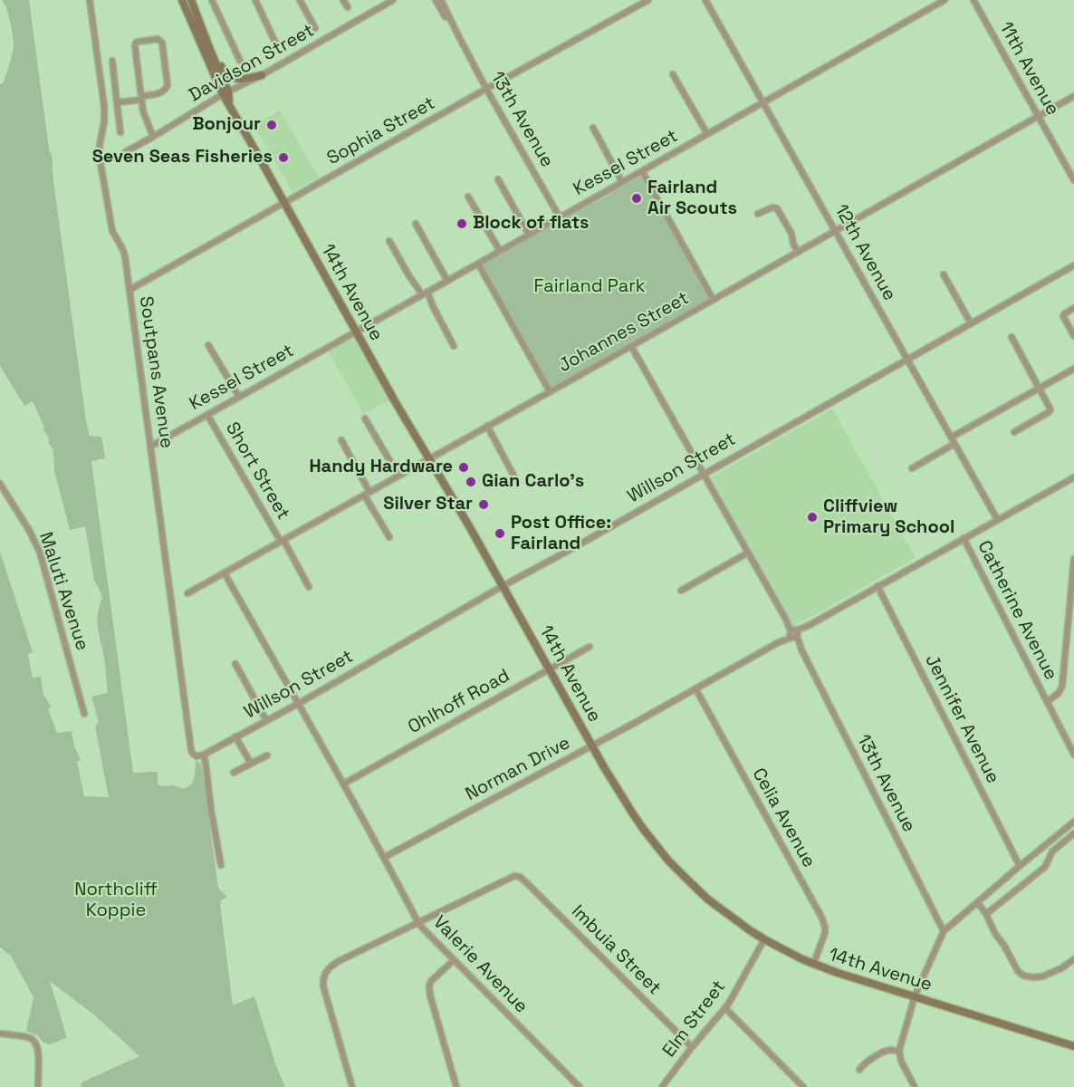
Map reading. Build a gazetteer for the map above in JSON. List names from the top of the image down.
{
  "streets": {
    "main road": ["14th Avenue"],
    "street": [
      "Davidson Street",
      "11th Avenue",
      "13th Avenue",
      "Sophia Street",
      "Kessel Street",
      "12th Avenue",
      "Johannes Street",
      "Soutpans Avenue",
      "Willson Street",
      "Short Street",
      "Maluti Avenue",
      "Catherine Avenue",
      "Ohlhoff Road",
      "Jennifer Avenue",
      "Norman Drive",
      "Celia Avenue",
      "Imbuia Street",
      "Valerie Avenue",
      "Elm Street"
    ]
  },
  "crossings": [
    ["Davidson Street", "14th Avenue"],
    ["11th Avenue", "Johannes Street"],
    ["13th Avenue", "Sophia Street"],
    ["13th Avenue", "Kessel Street"],
    ["13th Avenue", "Johannes Street"],
    ["13th Avenue", "Willson Street"],
    ["13th Avenue", "Norman Drive"],
    ["Sophia Street", "14th Avenue"],
    ["Sophia Street", "Soutpans Avenue"],
    ["Kessel Street", "12th Avenue"],
    ["Kessel Street", "14th Avenue"],
    ["Kessel Street", "Soutpans Avenue"],
    ["Kessel Street", "Short Street"],
    ["12th Avenue", "Johannes Street"],
    ["12th Avenue", "Willson Street"],
    ["12th Avenue", "Norman Drive"],
    ["14th Avenue", "Johannes Street"],
    ["14th Avenue", "Willson Street"],
    ["14th Avenue", "Ohlhoff Road"],
    ["14th Avenue", "Norman Drive"],
    ["14th Avenue", "Celia Avenue"],
    ["14th Avenue", "Elm Street"],
    ["Johannes Street", "Short Street"],
    ["Johannes Street", "Valerie Avenue"],
    ["Soutpans Avenue", "Willson Street"],
    ["Willson Street", "Valerie Avenue"],
    ["Catherine Avenue", "Norman Drive"],
    ["Ohlhoff Road", "Valerie Avenue"],
    ["Jennifer Avenue", "Norman Drive"],
    ["Norman Drive", "Celia Avenue"],
    ["Norman Drive", "Valerie Avenue"],
    ["Imbuia Street", "Valerie Avenue"],
    ["Imbuia Street", "Elm Street"]
  ],
  "parks": ["Fairland Park", "Northcliff Koppie"],
  "places": [
    "Bonjour",
    "Seven Seas Fisheries",
    "Fairland Air Scouts",
    "Block of flats",
    "Handy Hardware",
    "Gian Carlo's",
    "Silver Star",
    "Cliffview Primary School",
    "Post Office: Fairland"
  ]
}
